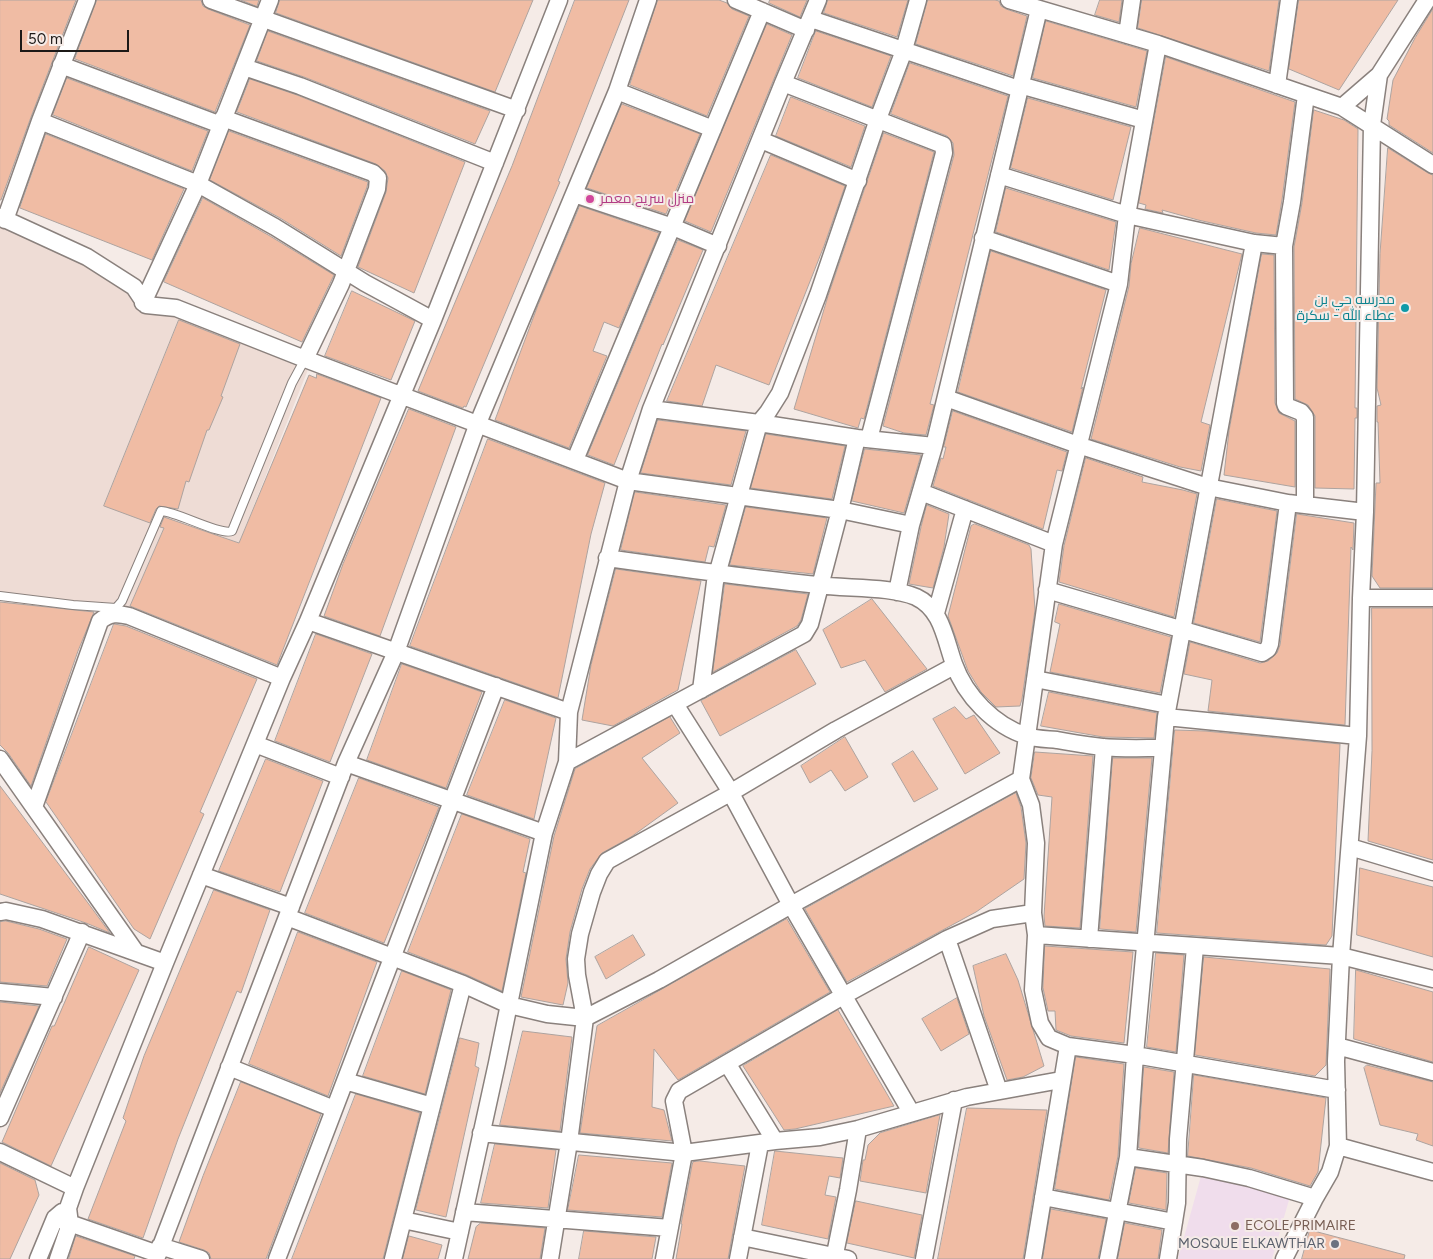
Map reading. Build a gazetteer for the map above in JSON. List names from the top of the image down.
{
  "places": [
    "منزل سريح معمر",
    "مدرسه حي بن عطاء الله - سكرة",
    "ECOLE PRIMAIRE",
    "MOSQUE ELKAWTHAR"
  ],
  "scale_bar": "50 m"
}
